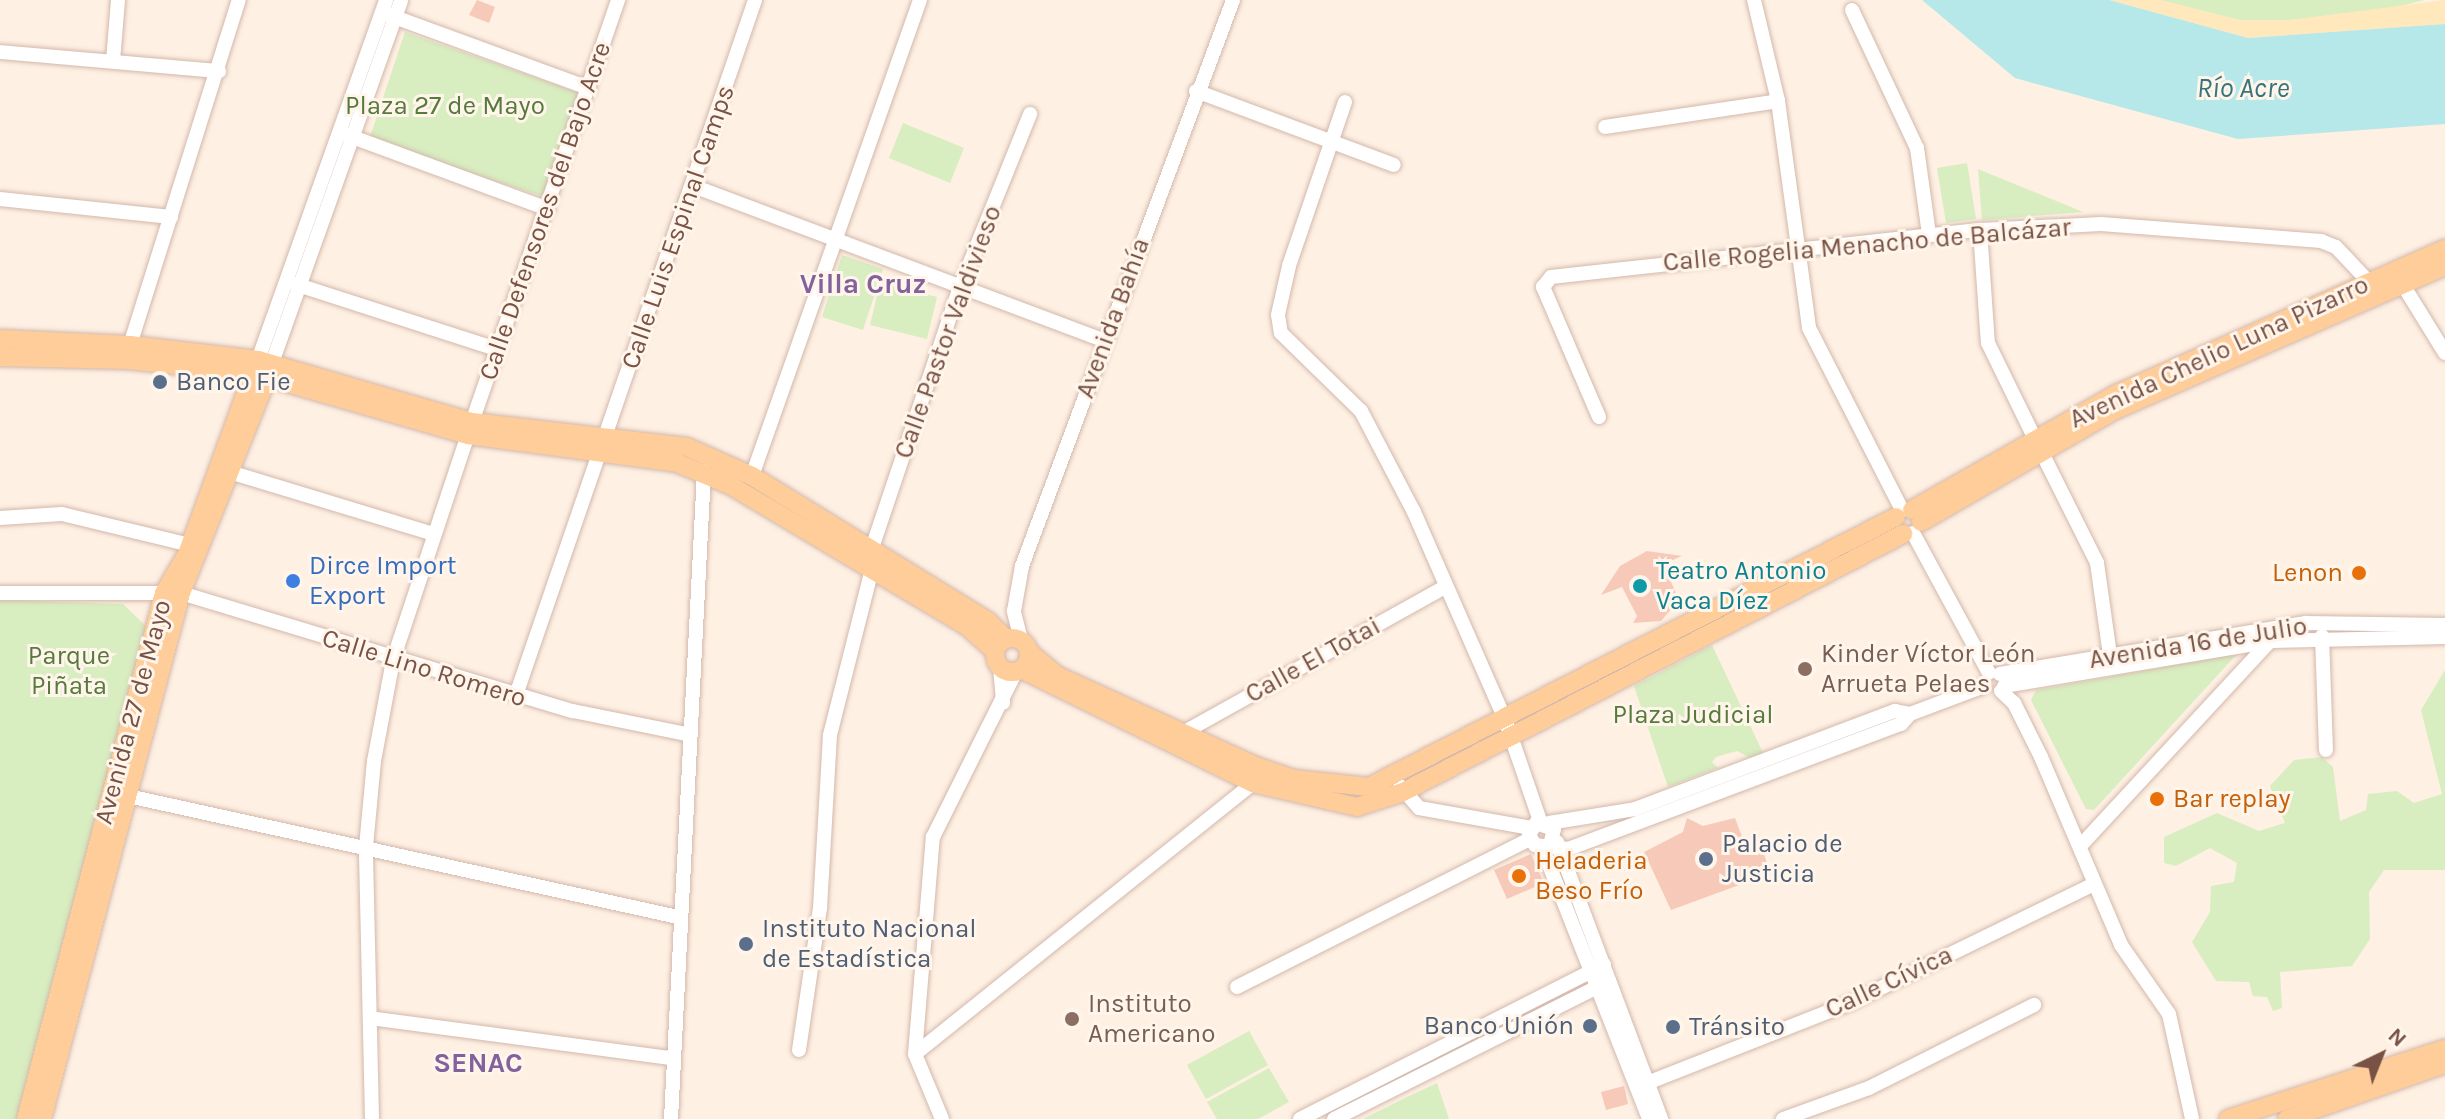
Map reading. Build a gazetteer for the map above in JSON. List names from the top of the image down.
{
  "streets": {
    "main road": ["Avenida Chelio Luna Pizarro", "Avenida 27 de Mayo"],
    "street": [
      "Calle Defensores del Bajo Acre",
      "Calle Luis Espinal Camps",
      "Calle Rogelia Menacho de Balcázar",
      "Avenida Bahía",
      "Calle Pastor Valdivieso",
      "Avenida 16 de Julio",
      "Calle El Totai",
      "Calle Lino Romero",
      "Calle Cívica"
    ]
  },
  "crossings": [
    ["Calle Defensores del Bajo Acre", "Calle Lino Romero"],
    ["Calle Luis Espinal Camps", "Calle Lino Romero"],
    ["Calle Rogelia Menacho de Balcázar", "Avenida Chelio Luna Pizarro"],
    ["Avenida Bahía", "Avenida Chelio Luna Pizarro"],
    ["Avenida Chelio Luna Pizarro", "Avenida 16 de Julio"],
    ["Avenida Chelio Luna Pizarro", "Calle El Totai"],
    ["Calle Lino Romero", "Avenida 27 de Mayo"]
  ],
  "districts": ["Villa Cruz", "SENAC"],
  "water": ["Río Acre"],
  "parks": ["Plaza 27 de Mayo", "Parque Piñata", "Plaza Judicial"],
  "places": [
    "Banco Fie",
    "Lenon",
    "Dirce Import Export",
    "Teatro Antonio Vaca Díez",
    "Kinder Víctor León Arrueta Pelaes",
    "Bar replay",
    "Palacio de Justicia",
    "Heladeria Beso Frío",
    "Instituto Nacional de Estadística",
    "Instituto Americano",
    "Banco Unión",
    "Tránsito"
  ],
  "north": "top right"
}
